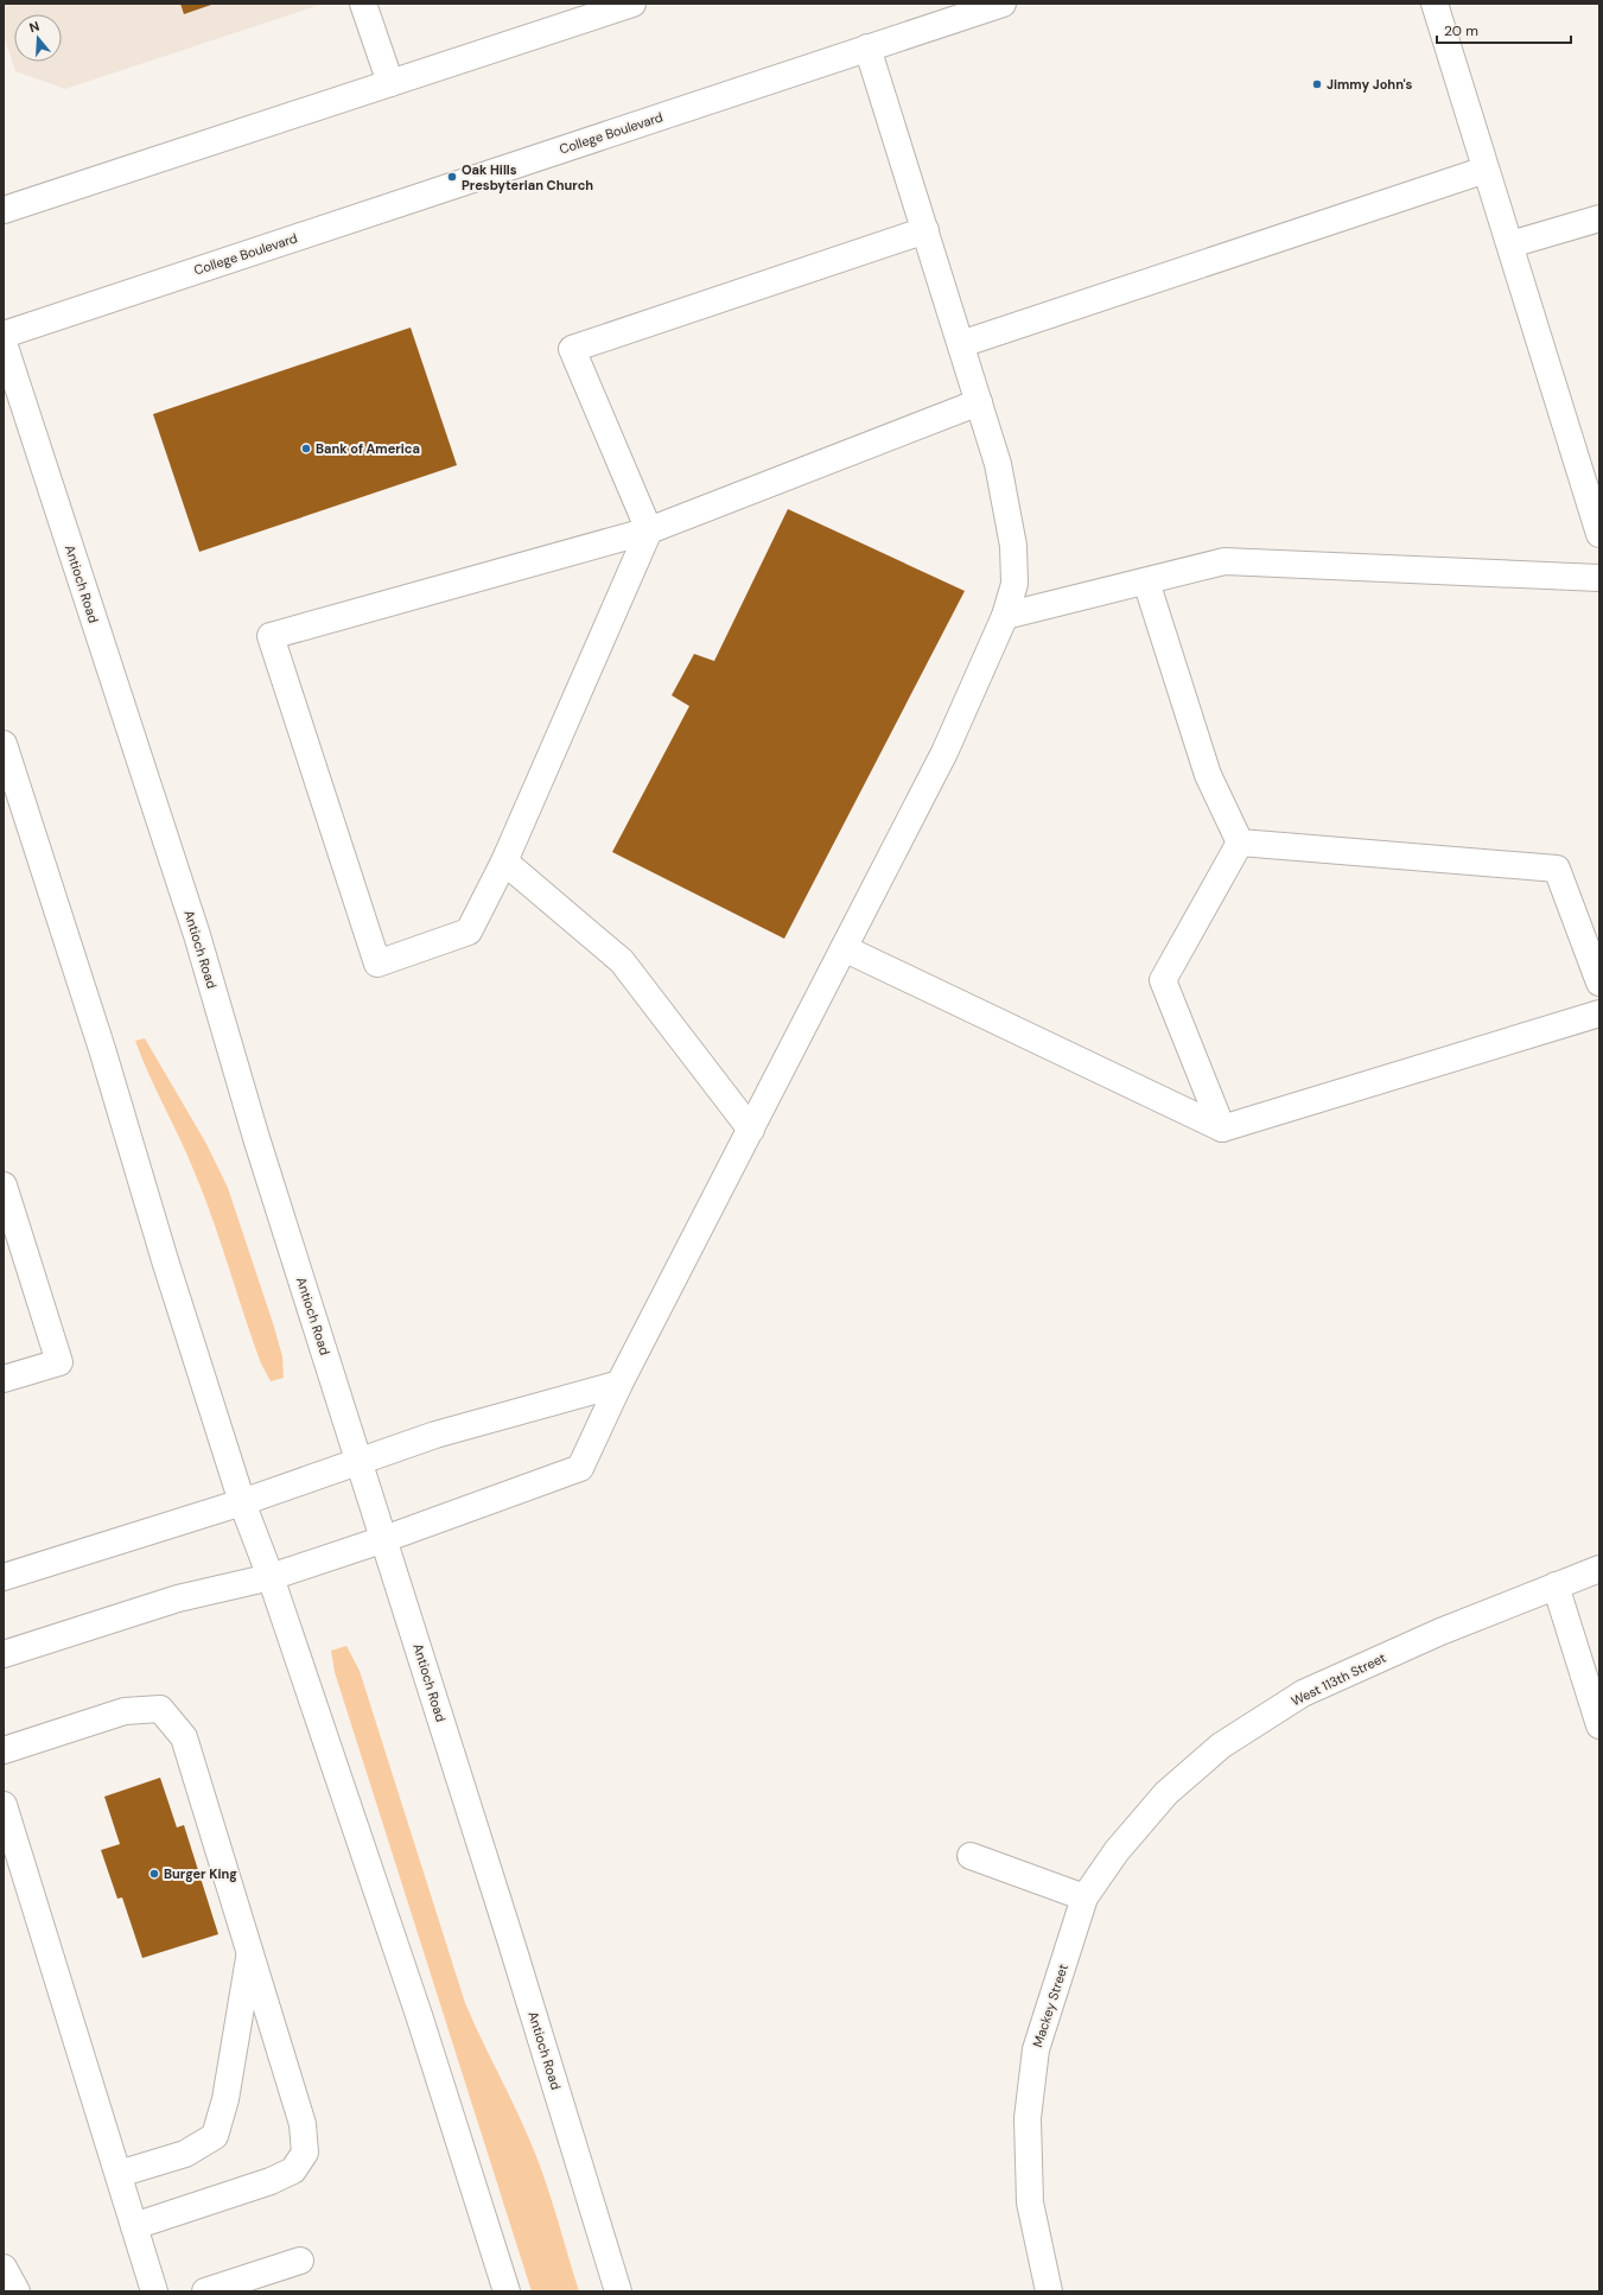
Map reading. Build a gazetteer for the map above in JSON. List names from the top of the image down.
{
  "streets": {
    "main road": [
      "College Boulevard",
      "Antioch Road",
      "West 113th Street",
      "Mackey Street"
    ]
  },
  "crossings": [
    ["West 113th Street", "Mackey Street"]
  ],
  "places": [
    "Jimmy John's",
    "Oak Hills Presbyterian Church",
    "Bank of America",
    "Burger King"
  ],
  "scale_bar": "20 m",
  "north": "top"
}
